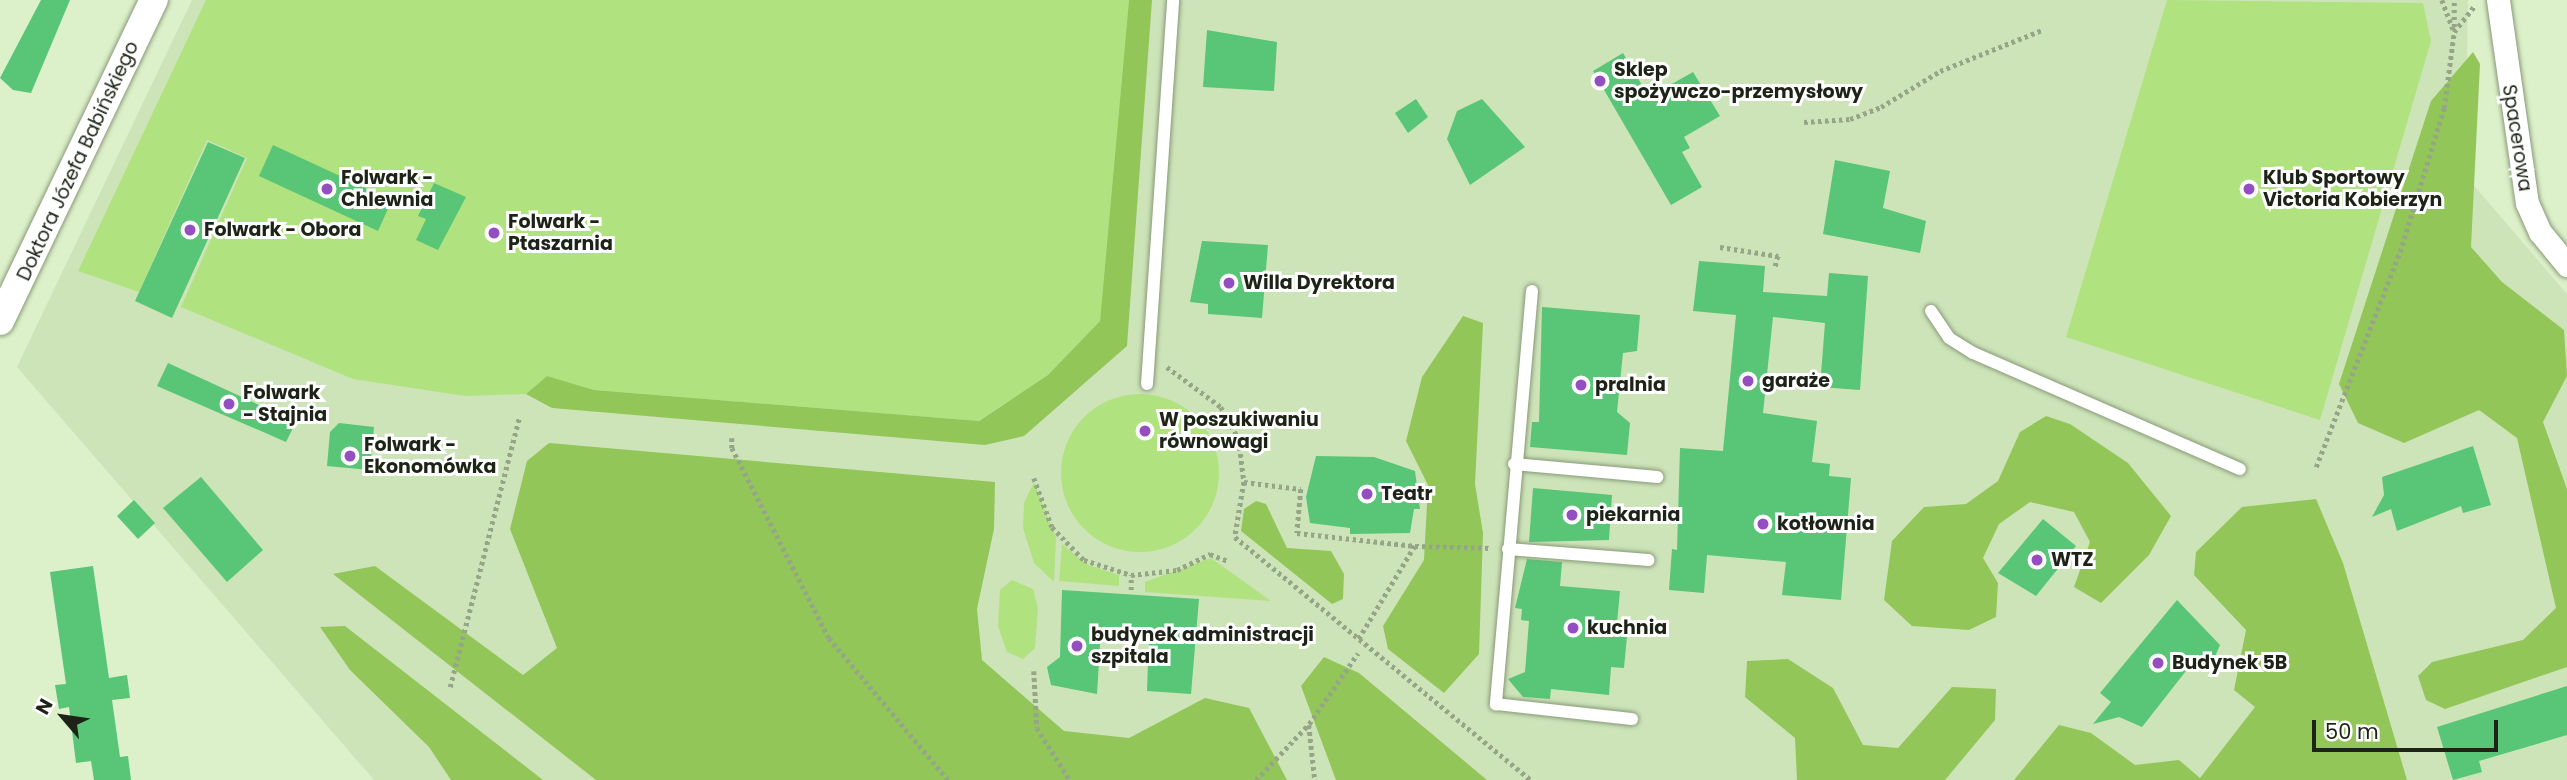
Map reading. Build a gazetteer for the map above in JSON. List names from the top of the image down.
{
  "streets": {
    "street": ["Spacerowa", "Doktora Józefa Babińskiego"]
  },
  "places": [
    "Sklep spożywczo-przemysłowy",
    "Folwark - Chlewnia",
    "Klub Sportowy Victoria Kobierzyn",
    "Folwark - Obora",
    "Folwark - Ptaszarnia",
    "Willa Dyrektora",
    "garaże",
    "pralnia",
    "Folwark - Stajnia",
    "W poszukiwaniu równowagi",
    "Folwark - Ekonomówka",
    "Teatr",
    "piekarnia",
    "kotłownia",
    "WTZ",
    "kuchnia",
    "budynek administracji szpitala",
    "Budynek 5B"
  ],
  "scale_bar": "50 m",
  "north": "top left"
}
